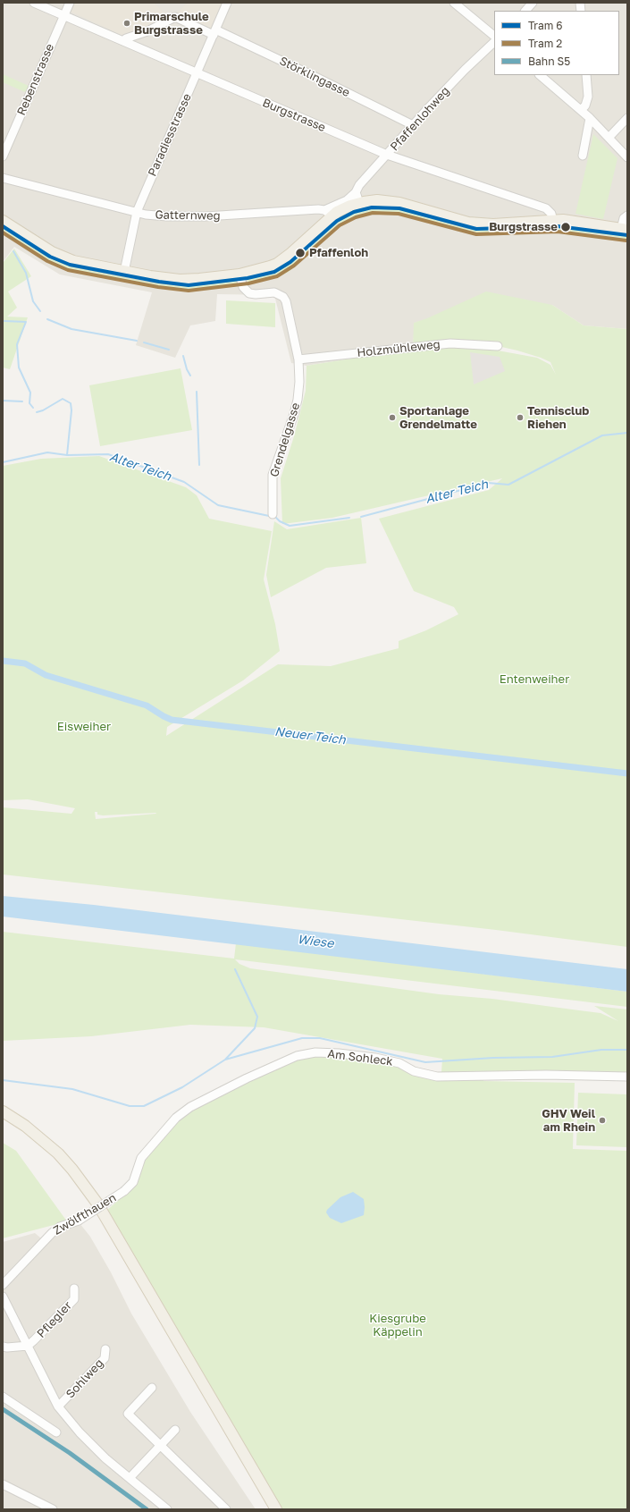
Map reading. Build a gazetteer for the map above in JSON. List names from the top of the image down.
{
  "streets": {
    "street": [
      "Störklingasse",
      "Rebenstrasse",
      "Burgstrasse",
      "Pfaffenlohweg",
      "Paradiesstrasse",
      "Gatternweg",
      "Holzmühleweg",
      "Grendelgasse",
      "Am Sohleck",
      "Zwölfthauen",
      "Pflegler",
      "Sohlweg"
    ]
  },
  "crossings": [
    ["Störklingasse", "Burgstrasse"],
    ["Störklingasse", "Pfaffenlohweg"],
    ["Störklingasse", "Paradiesstrasse"],
    ["Rebenstrasse", "Burgstrasse"],
    ["Burgstrasse", "Pfaffenlohweg"],
    ["Burgstrasse", "Paradiesstrasse"],
    ["Paradiesstrasse", "Gatternweg"],
    ["Holzmühleweg", "Grendelgasse"],
    ["Am Sohleck", "Zwölfthauen"]
  ],
  "water": ["Alter Teich", "Neuer Teich", "Wiese"],
  "parks": ["Entenweiher", "Eisweiher", "Kiesgrube Käppelin"],
  "places": [
    "Primarschule Burgstrasse",
    "Burgstrasse",
    "Pfaffenloh",
    "Sportanlage Grendelmatte",
    "Tennisclub Riehen",
    "GHV Weil am Rhein"
  ],
  "lines": ["tram line 6", "tram line 2", "rail line S5"],
  "legend": ["Tram 6", "Tram 2", "Bahn S5"]
}
